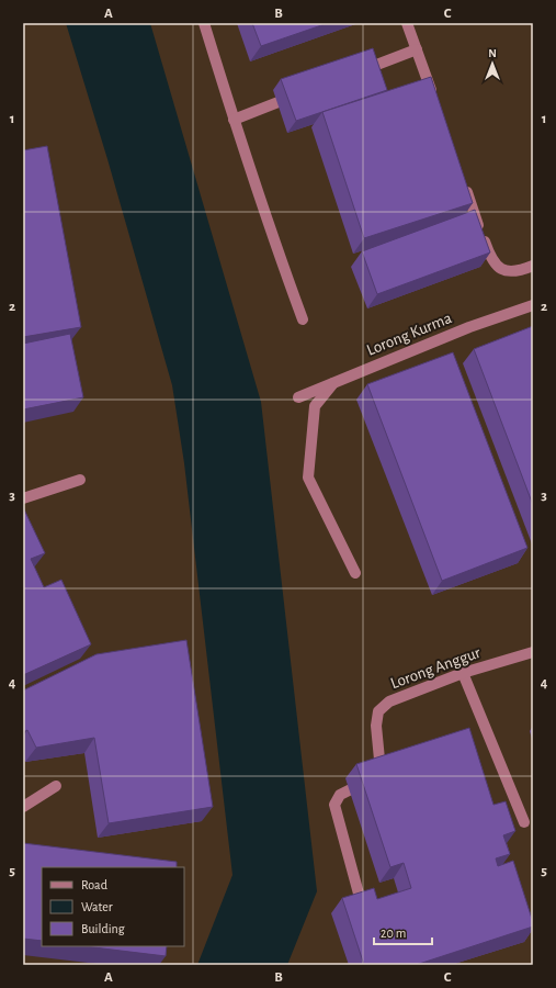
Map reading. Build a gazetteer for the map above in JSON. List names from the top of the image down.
{
  "streets": {
    "street": ["Lorong Kurma", "Lorong Anggur"]
  },
  "legend": ["Road", "Water", "Building"],
  "scale_bar": "20 m",
  "north": "top",
  "grid": {
    "columns": ["A", "B", "C"],
    "rows": [
      "1",
      "2",
      "3",
      "4",
      "5"
    ]
  }
}
